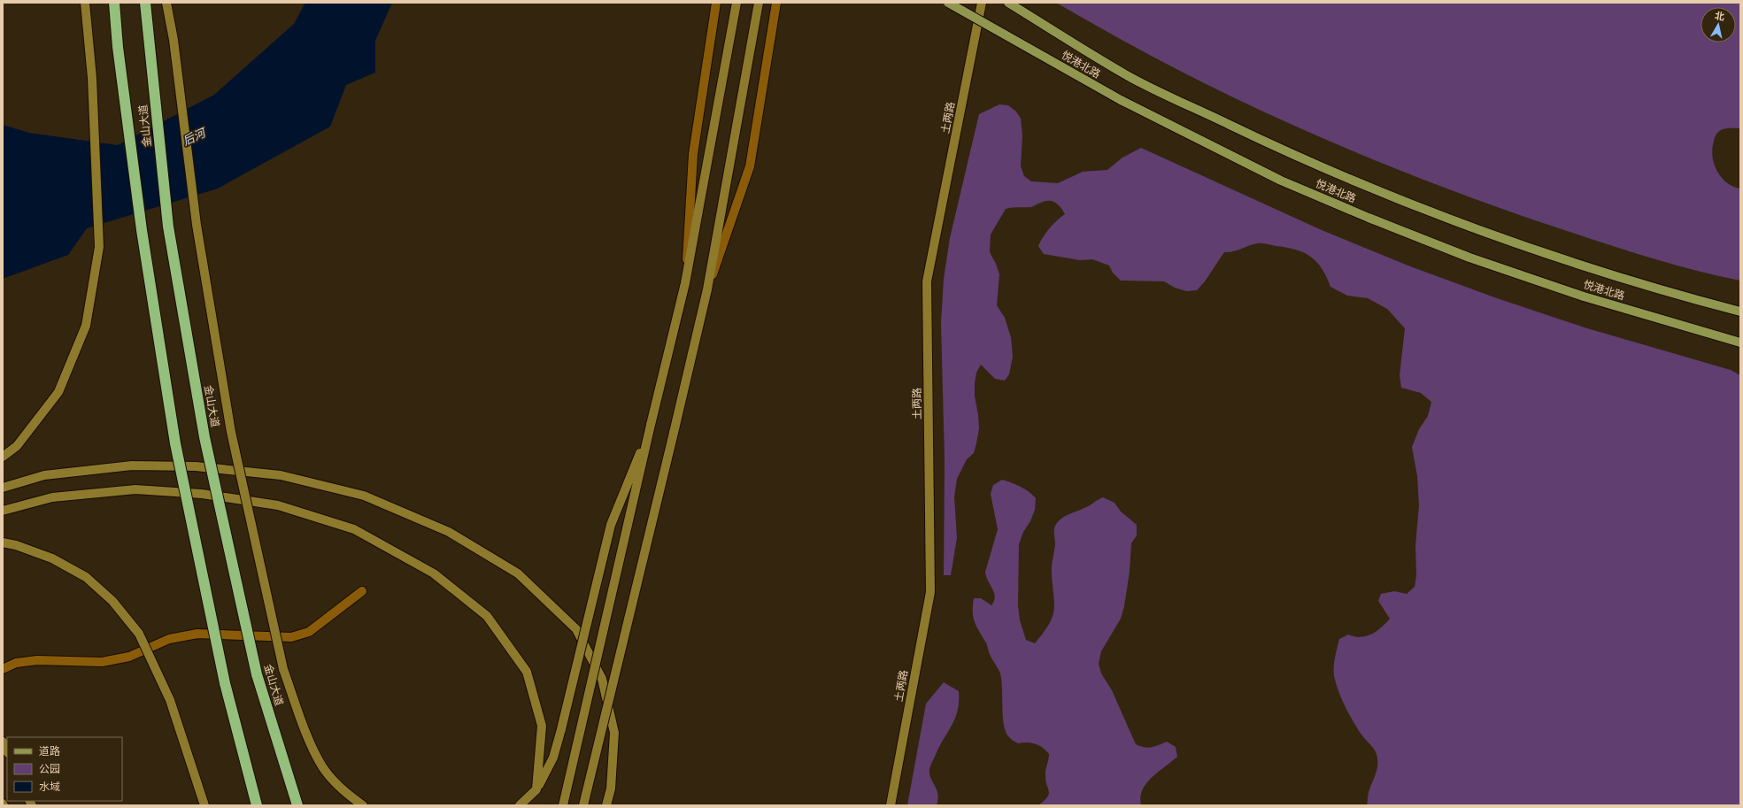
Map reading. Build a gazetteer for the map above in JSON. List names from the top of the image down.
{
  "streets": {
    "highway": ["金山大道"],
    "main road": ["悦港北路", "土两路"]
  },
  "water": ["后河"],
  "legend": ["道路", "公园", "水域"],
  "north": "top"
}
